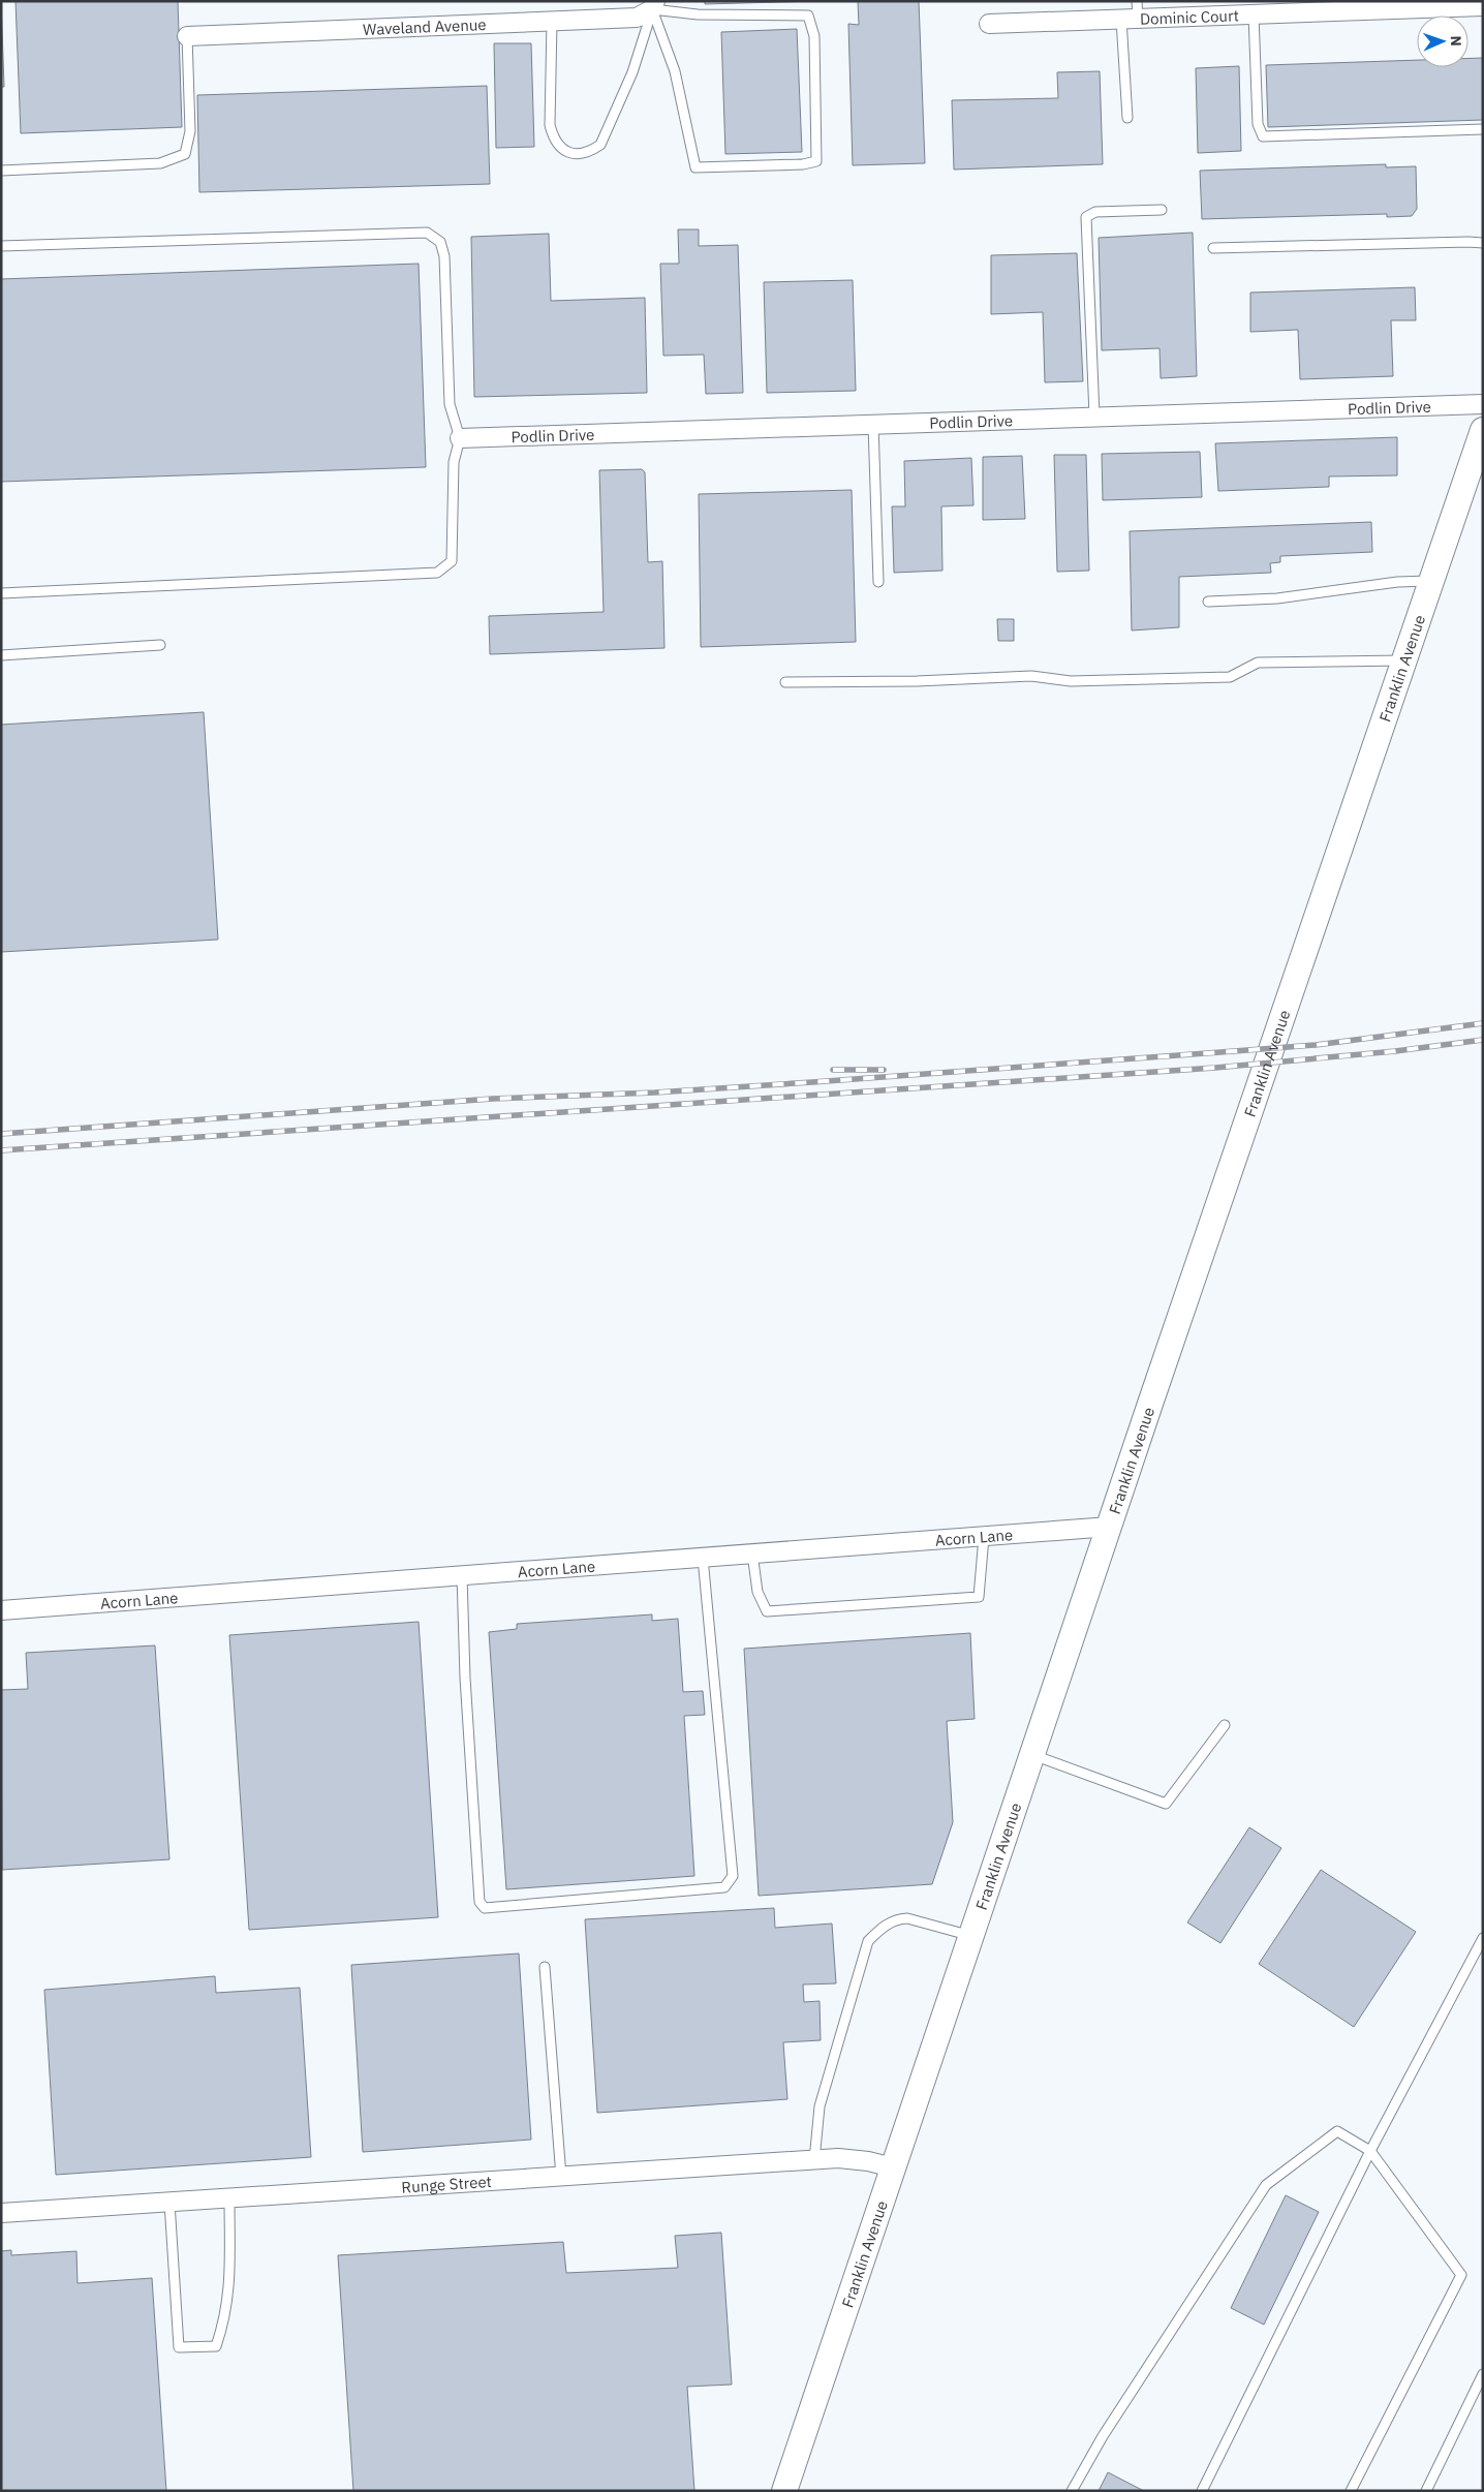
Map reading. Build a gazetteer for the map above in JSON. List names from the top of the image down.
{
  "streets": {
    "main road": ["Franklin Avenue"],
    "street": [
      "Dominic Court",
      "Waveland Avenue",
      "Podlin Drive",
      "Acorn Lane",
      "Runge Street"
    ]
  },
  "crossings": [
    ["Franklin Avenue", "Acorn Lane"],
    ["Franklin Avenue", "Runge Street"]
  ],
  "north": "right"
}
